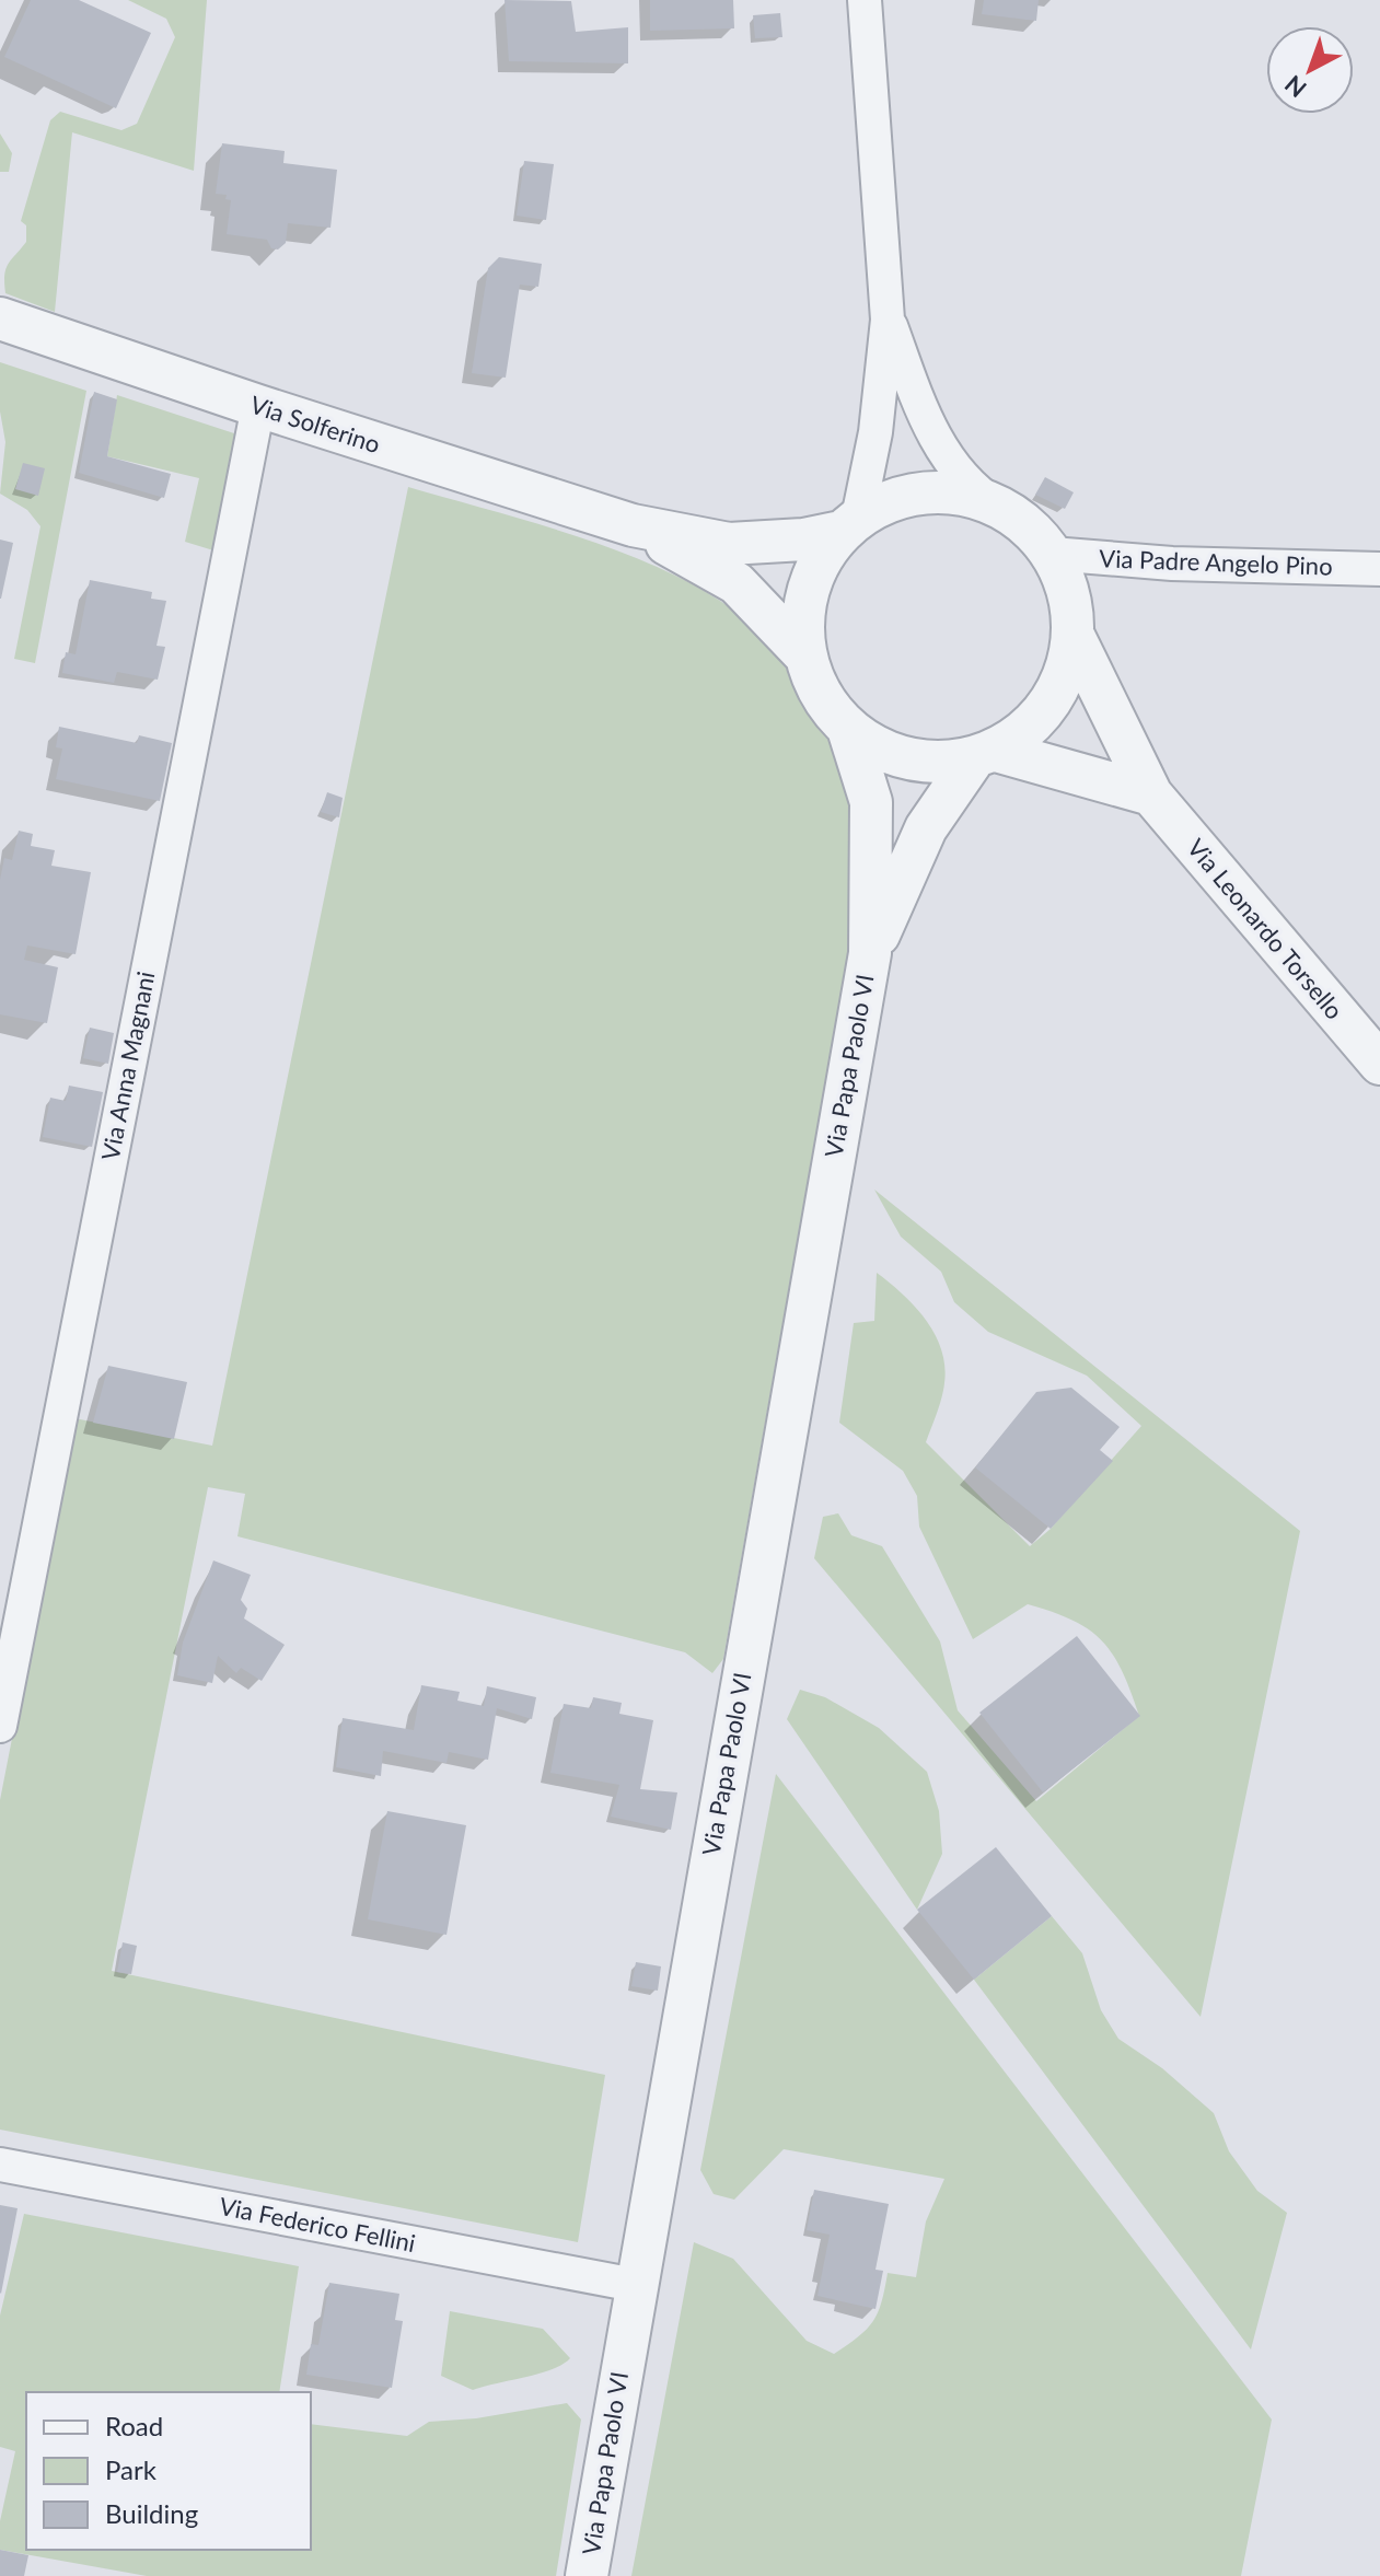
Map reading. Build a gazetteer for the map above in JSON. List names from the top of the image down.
{
  "streets": {
    "street": [
      "Via Solferino",
      "Via Padre Angelo Pino",
      "Via Leonardo Torsello",
      "Via Anna Magnani",
      "Via Papa Paolo VI",
      "Via Federico Fellini"
    ]
  },
  "crossings": [
    ["Via Solferino", "Via Padre Angelo Pino"],
    ["Via Solferino", "Via Leonardo Torsello"],
    ["Via Solferino", "Via Anna Magnani"],
    ["Via Solferino", "Via Papa Paolo VI"],
    ["Via Padre Angelo Pino", "Via Leonardo Torsello"],
    ["Via Padre Angelo Pino", "Via Papa Paolo VI"],
    ["Via Leonardo Torsello", "Via Papa Paolo VI"],
    ["Via Papa Paolo VI", "Via Federico Fellini"]
  ],
  "legend": ["Road", "Park", "Building"],
  "north": "bottom left"
}
